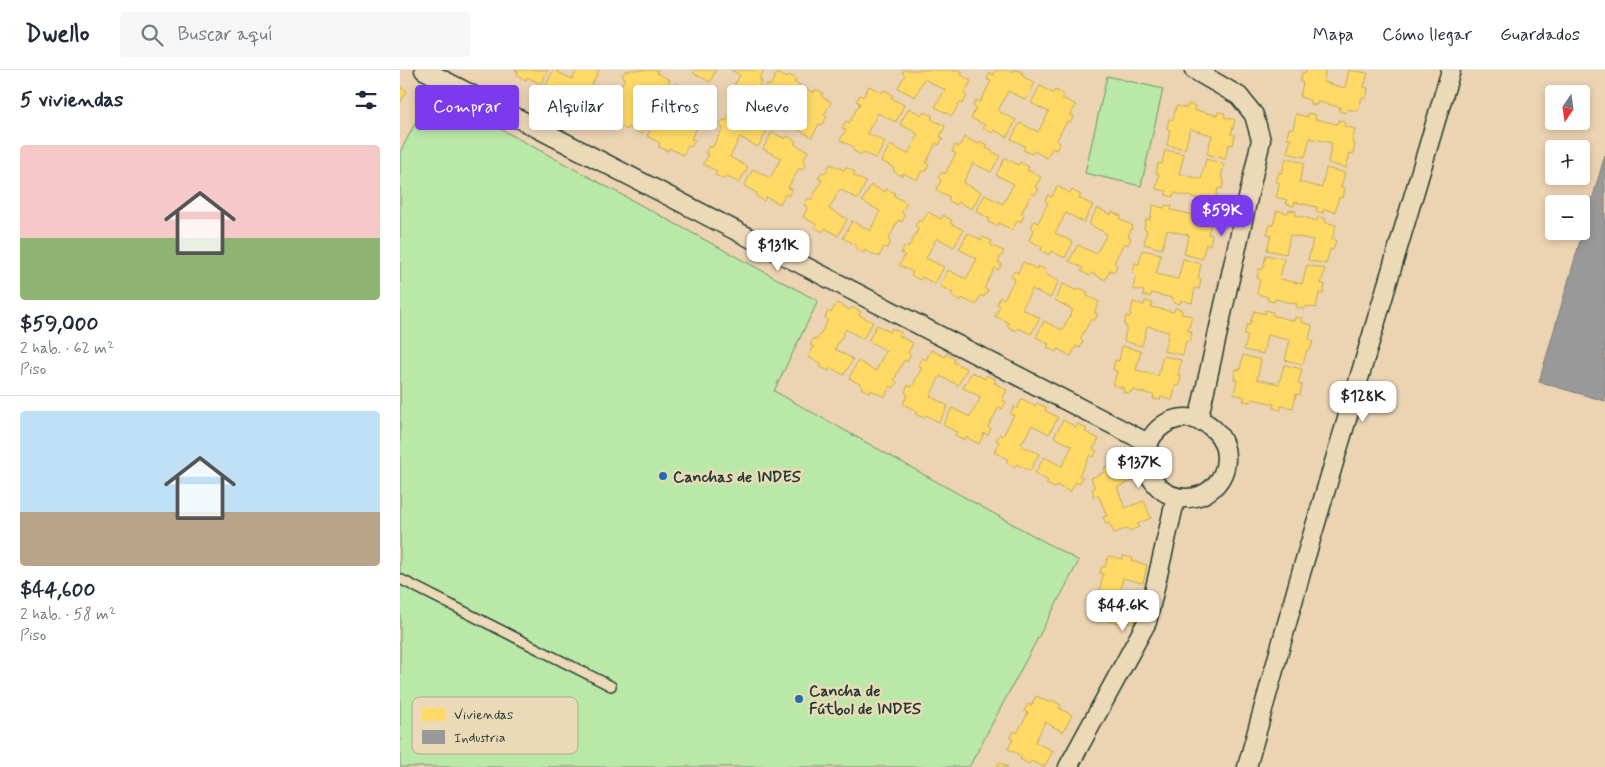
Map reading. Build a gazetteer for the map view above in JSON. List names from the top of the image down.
{
  "places": ["Canchas de INDES", "Cancha de Fútbol de INDES"],
  "legend": ["Viviendas", "Industria"],
  "north": "bottom",
  "page": {
    "header": "Dwello",
    "search": "Buscar aquí",
    "nav": ["Mapa", "Cómo llegar", "Guardados"],
    "heading": "5 viviendas",
    "map_buttons": ["+", "−"],
    "chip": [
      "Comprar",
      "Alquilar",
      "Filtros",
      "Nuevo"
    ],
    "list": [
      {
        "name": "$59,000",
        "note": "2 hab. · 62 m² · Piso"
      },
      {
        "name": "$44,600",
        "note": "2 hab. · 58 m² · Piso"
      }
    ],
    "price": [
      "$59K",
      "$131K",
      "$128K",
      "$137K",
      "$44.6K"
    ]
  }
}
